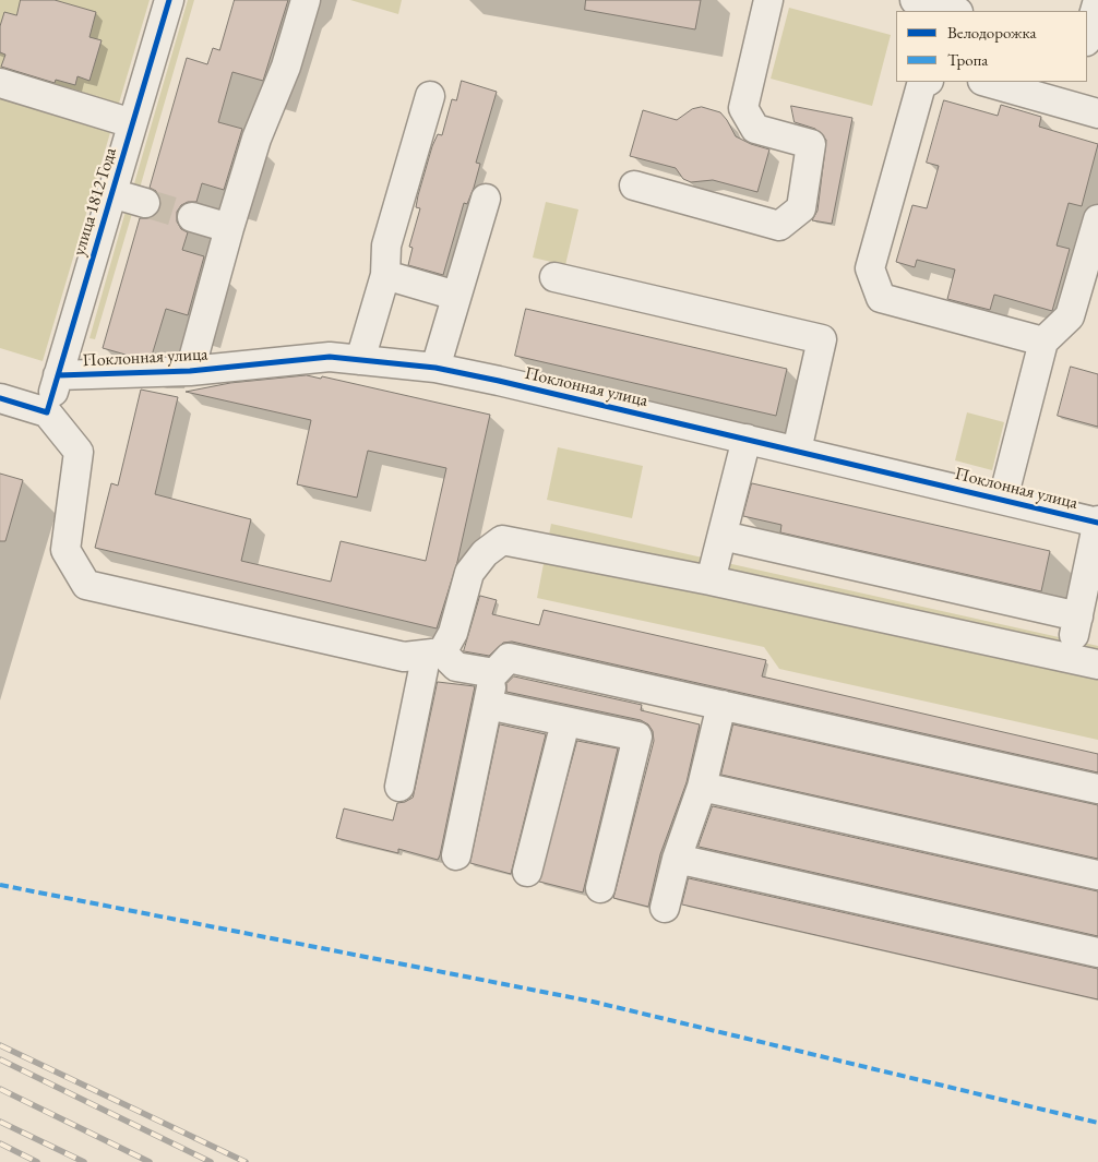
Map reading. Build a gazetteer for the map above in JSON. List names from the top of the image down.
{
  "streets": {
    "street": ["улица 1812 Года", "Поклонная улица"]
  },
  "crossings": [
    ["улица 1812 Года", "Поклонная улица"]
  ],
  "legend": ["Велодорожка", "Тропа"]
}
